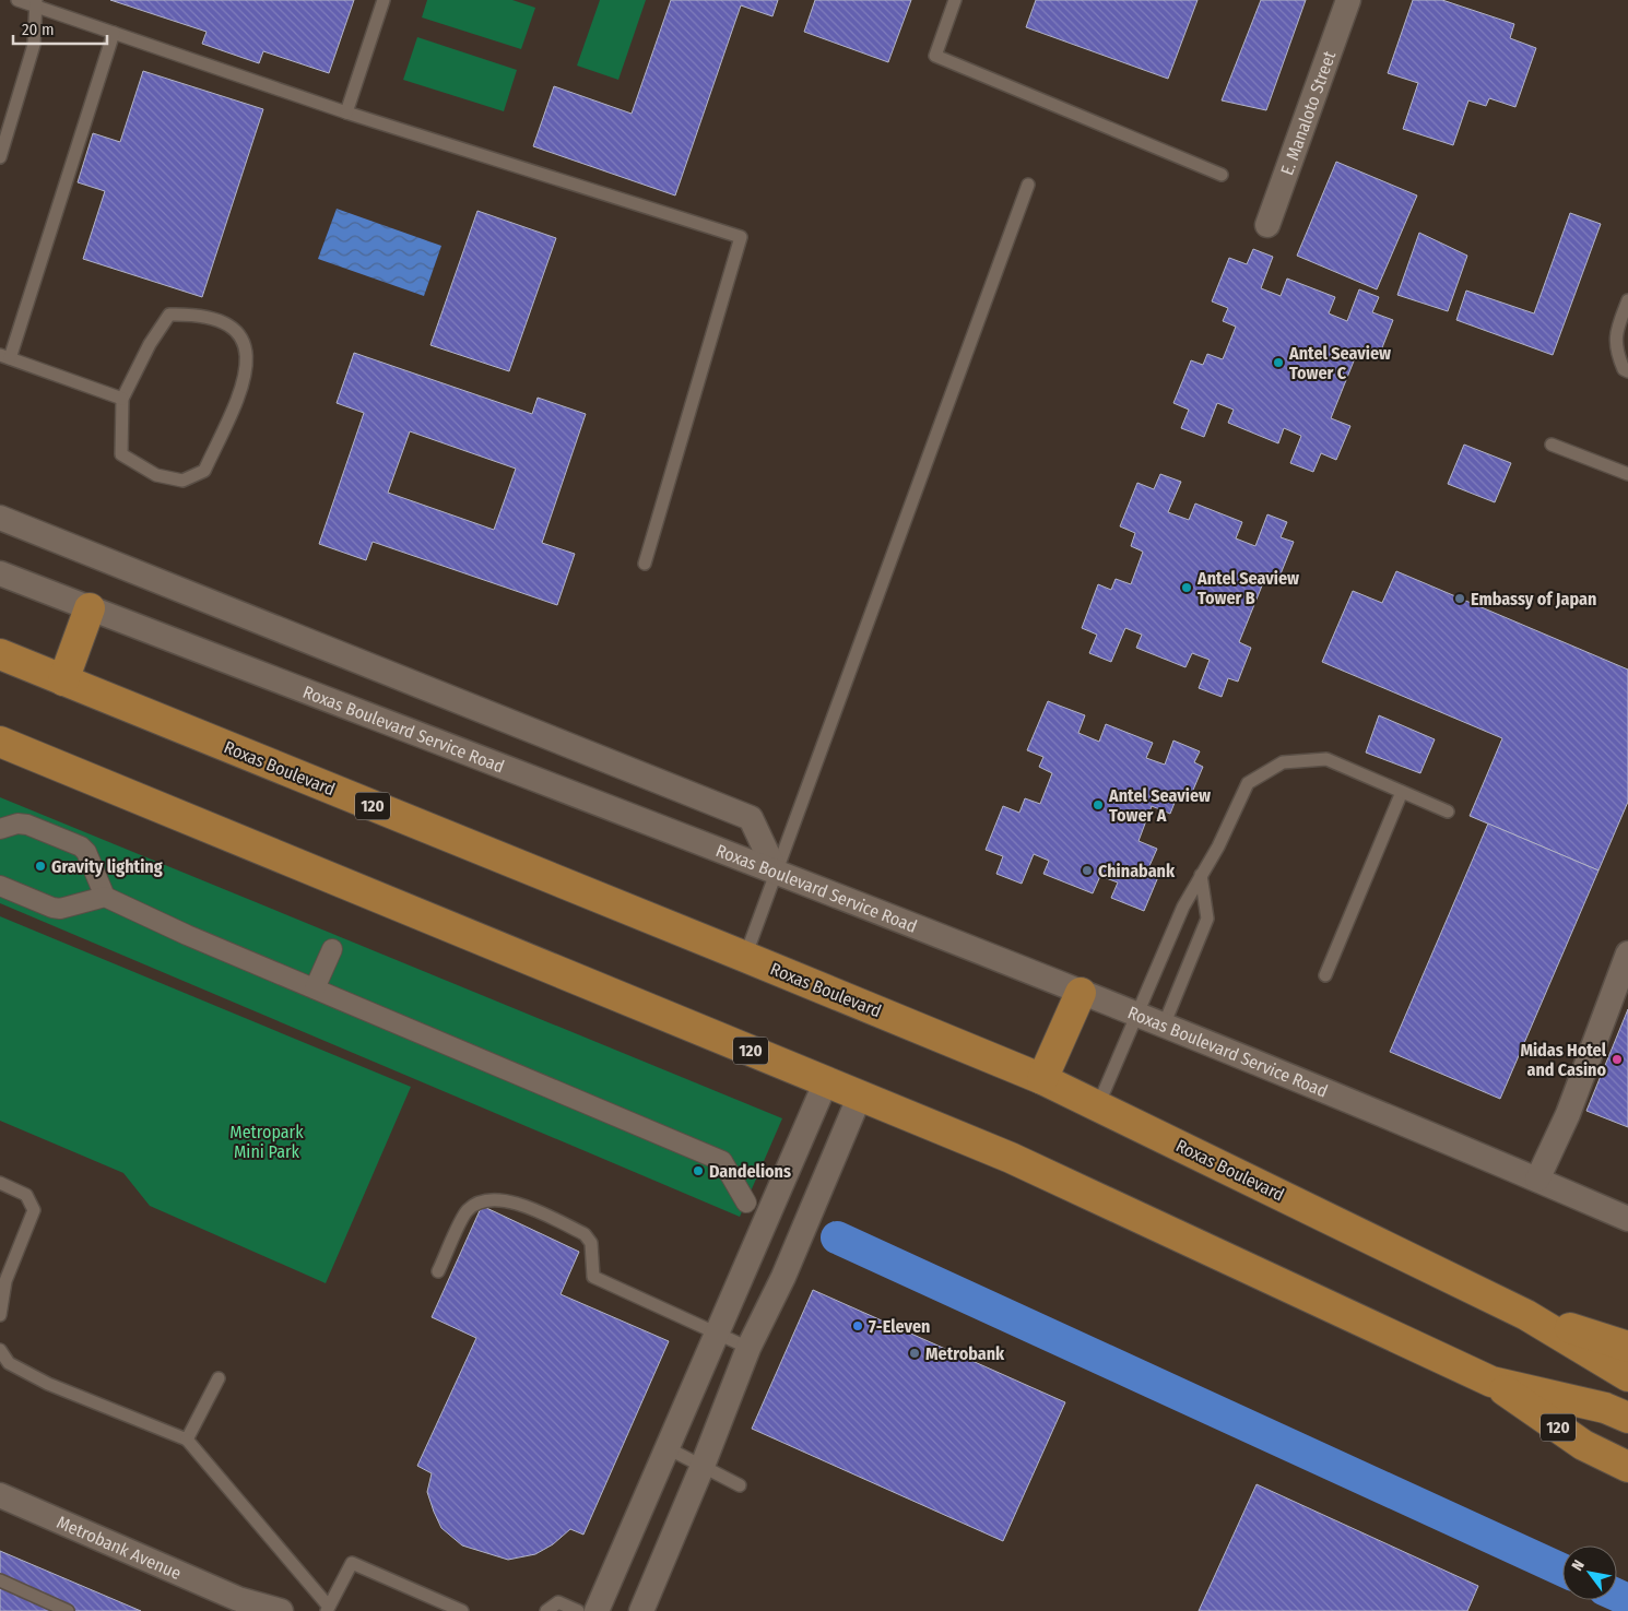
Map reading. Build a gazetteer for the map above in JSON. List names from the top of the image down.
{
  "streets": {
    "highway": ["Roxas Boulevard", "120"],
    "street": ["E. Manaloto Street", "Roxas Boulevard Service Road", "Metrobank Avenue"]
  },
  "crossings": [
    ["Roxas Boulevard", "120"]
  ],
  "parks": ["Metropark Mini Park"],
  "places": [
    "Antel Seaview Tower C",
    "Antel Seaview Tower B",
    "Embassy of Japan",
    "Antel Seaview Tower A",
    "Gravity lighting",
    "Chinabank",
    "Midas Hotel and Casino",
    "Dandelions",
    "7-Eleven",
    "Metrobank"
  ],
  "scale_bar": "20 m",
  "north": "top left"
}
